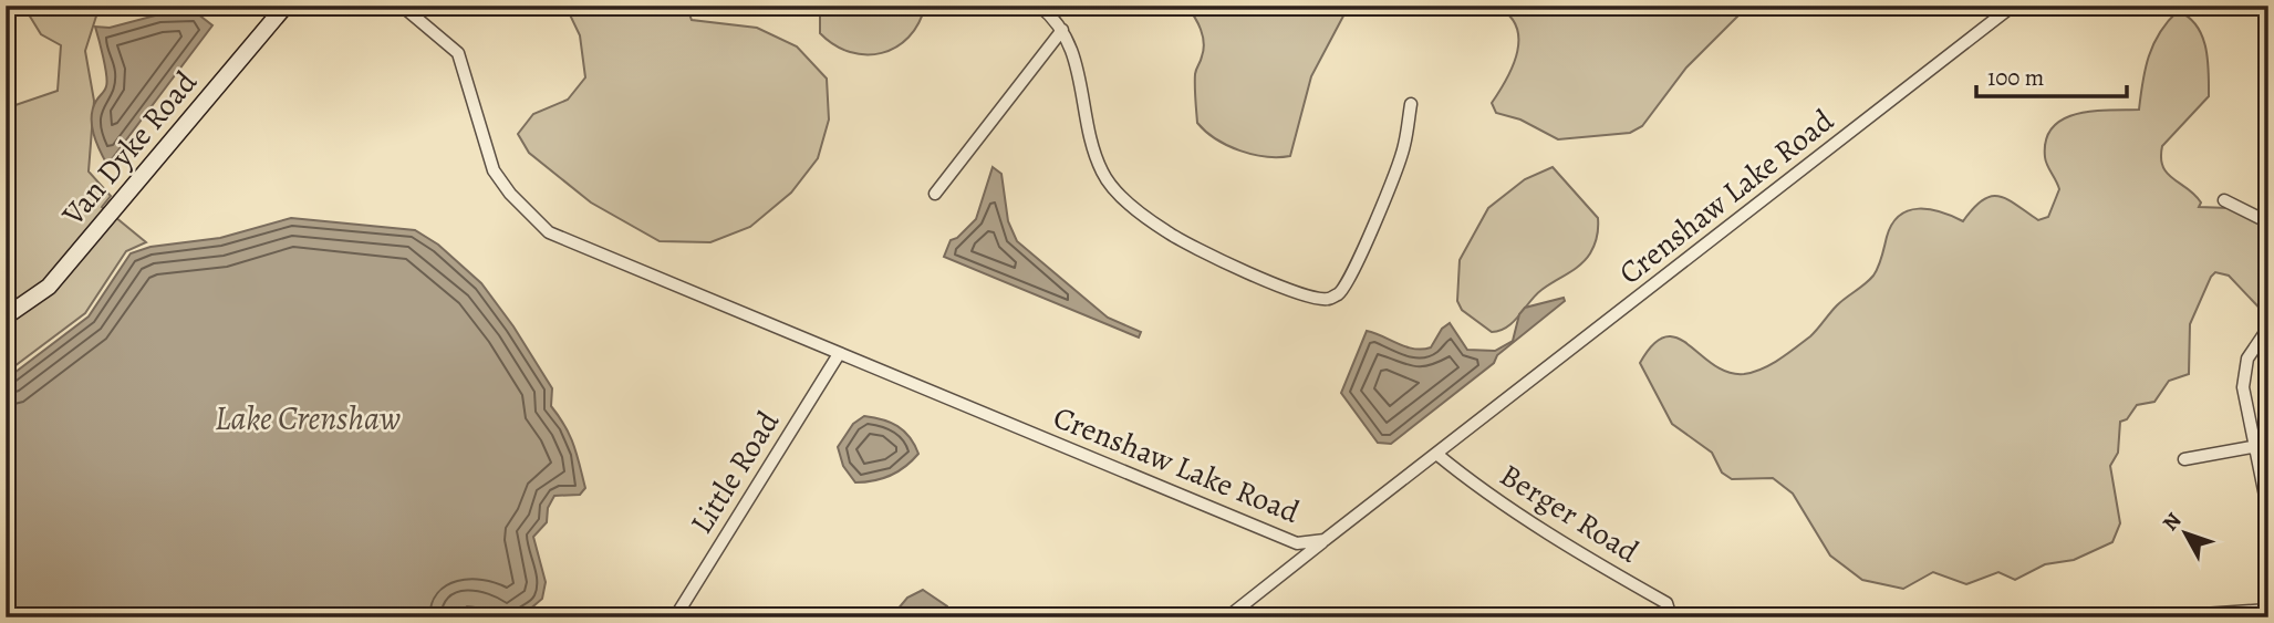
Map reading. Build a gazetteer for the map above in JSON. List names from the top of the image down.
{
  "streets": {
    "street": [
      "Van Dyke Road",
      "Crenshaw Lake Road",
      "Little Road",
      "Berger Road"
    ]
  },
  "crossings": [
    ["Crenshaw Lake Road", "Little Road"],
    ["Crenshaw Lake Road", "Berger Road"]
  ],
  "water": ["Lake Crenshaw"],
  "scale_bar": "100 m",
  "north": "top left"
}
